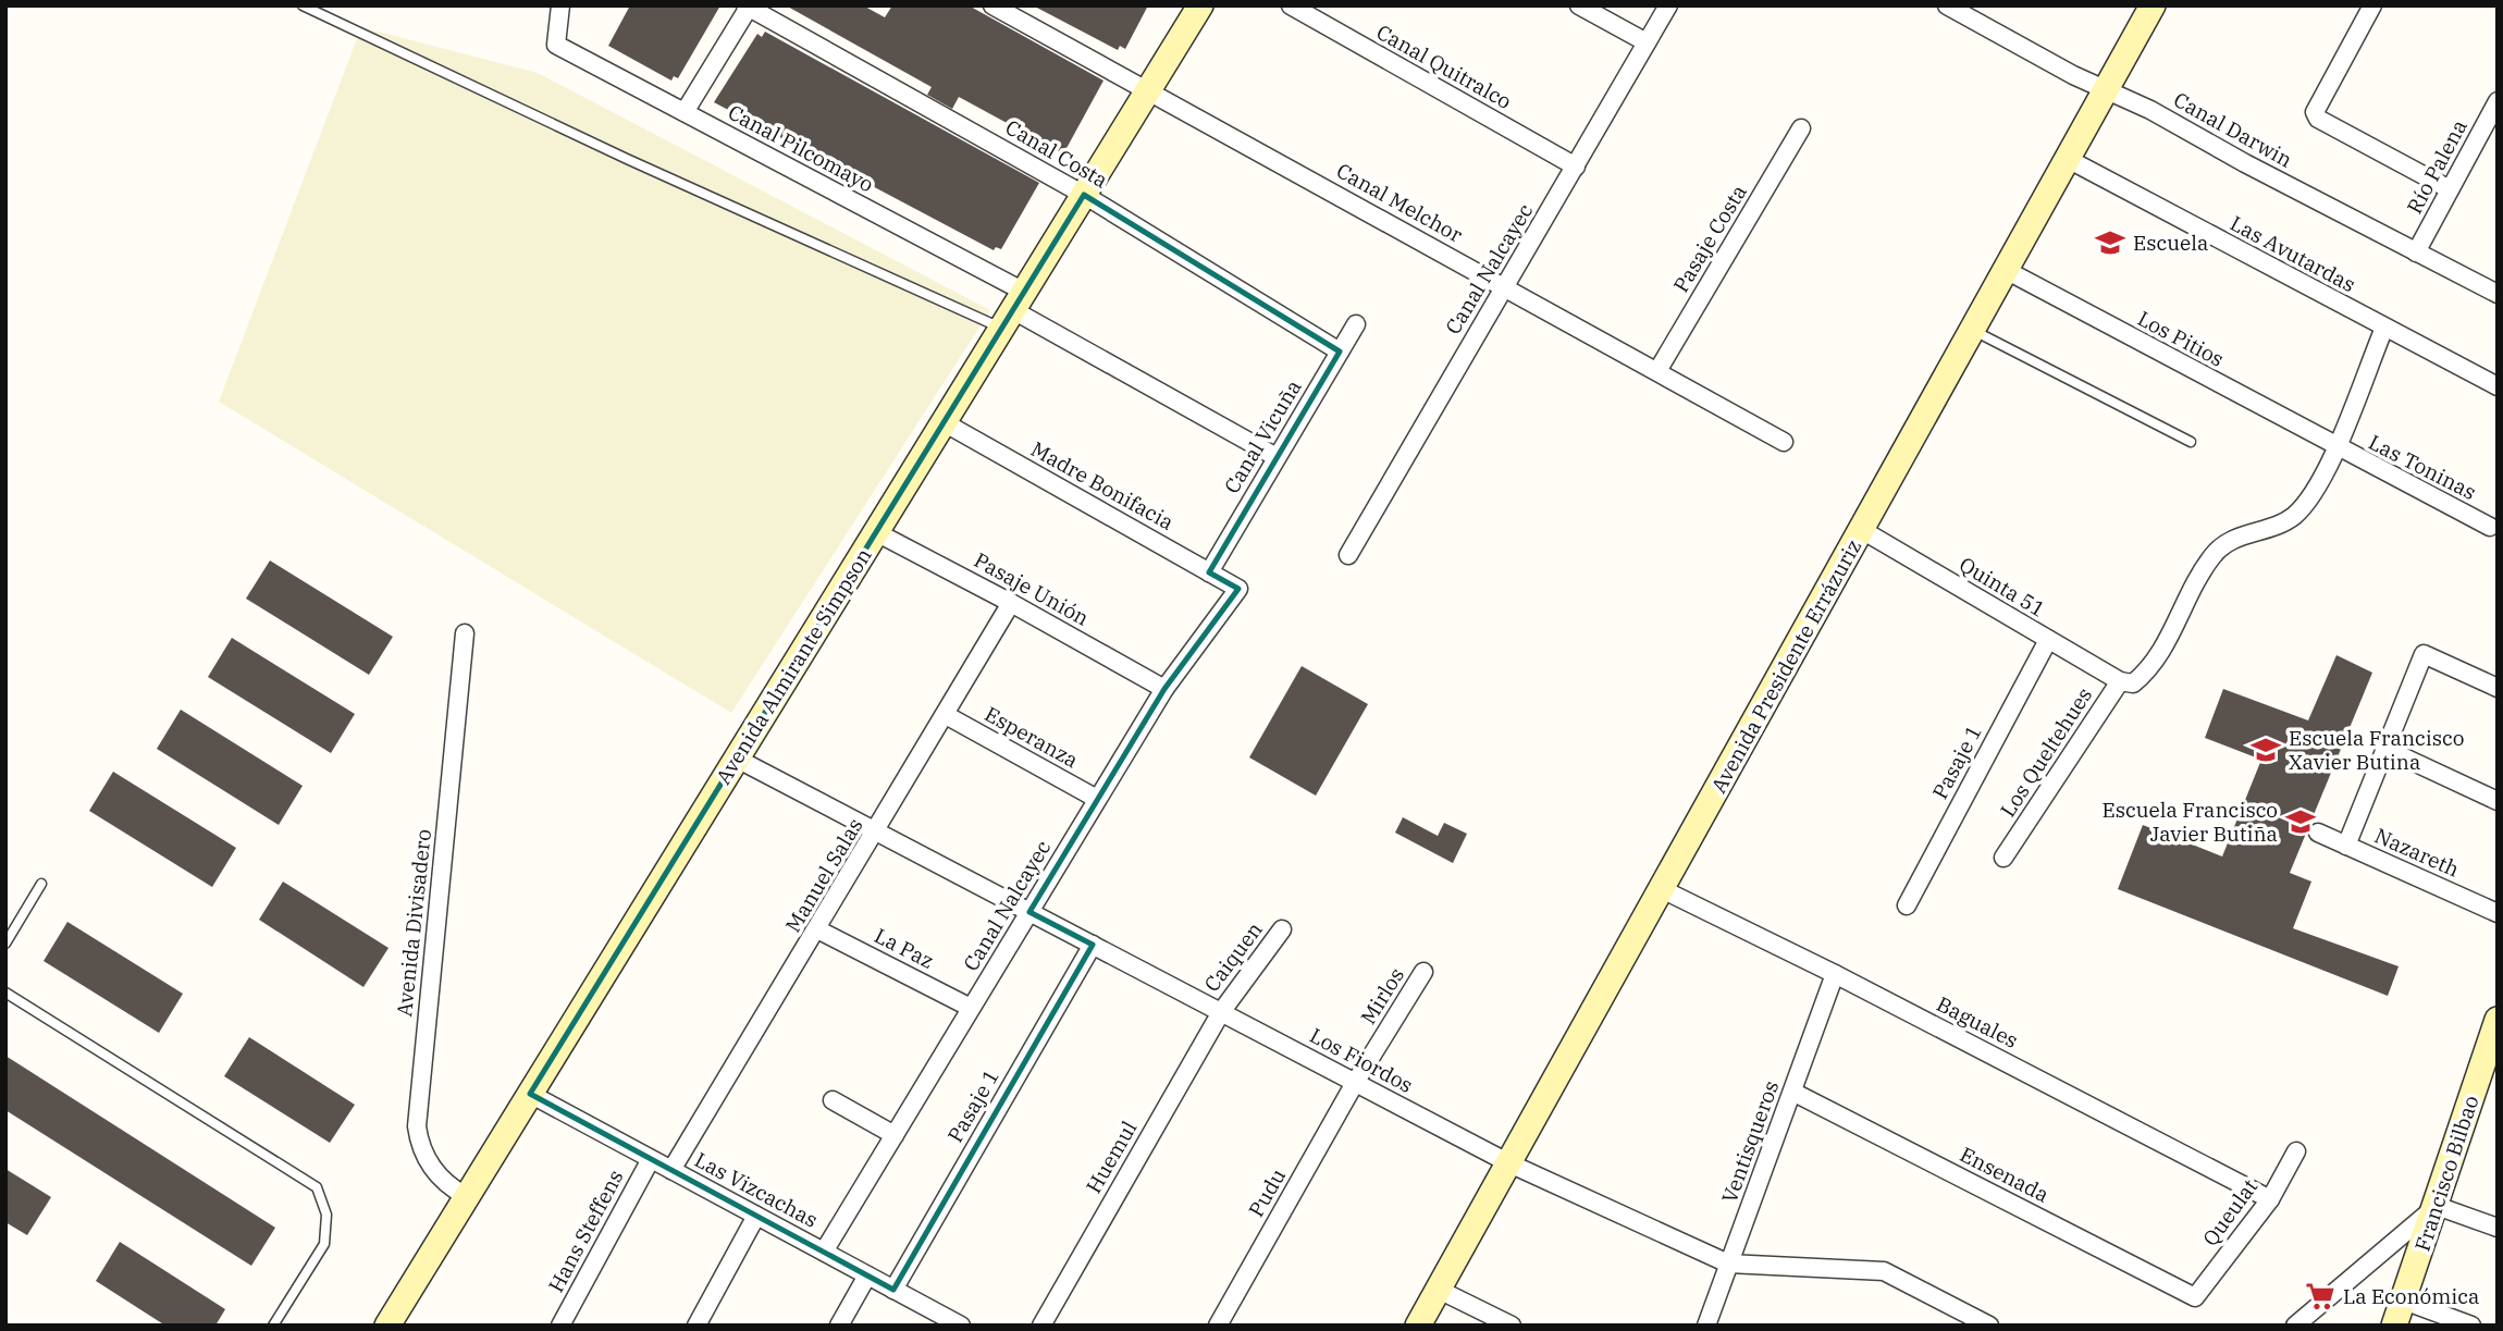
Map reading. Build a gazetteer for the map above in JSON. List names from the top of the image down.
{
  "streets": {
    "street": [
      "Canal Quitralco",
      "Canal Darwin",
      "Canal Pilcomayo",
      "Canal Costa",
      "Río Palena",
      "Canal Melchor",
      "Pasaje Costa",
      "Las Avutardas",
      "Canal Nalcayec",
      "Los Pitios",
      "Canal Vicuña",
      "Las Toninas",
      "Madre Bonifacia",
      "Quinta 51",
      "Pasaje Unión",
      "Avenida Almirante Simpson",
      "Avenida Presidente Errázuriz",
      "Esperanza",
      "Los Queltehues",
      "Pasaje 1",
      "Nazareth",
      "Manuel Salas",
      "Avenida Divisadero",
      "La Paz",
      "Caiquen",
      "Mirlos",
      "Baguales",
      "Los Fiordos",
      "Ventisqueros",
      "Huemul",
      "Francisco Bilbao",
      "Ensenada",
      "Las Vizcachas",
      "Pudu",
      "Queulat",
      "Hans Steffens"
    ]
  },
  "crossings": [
    ["Canal Quitralco", "Canal Nalcayec"],
    ["Canal Darwin", "Río Palena"],
    ["Canal Darwin", "Avenida Presidente Errázuriz"],
    ["Canal Pilcomayo", "Canal Vicuña"],
    ["Canal Pilcomayo", "Avenida Almirante Simpson"],
    ["Canal Costa", "Canal Vicuña"],
    ["Canal Costa", "Avenida Almirante Simpson"],
    ["Canal Melchor", "Pasaje Costa"],
    ["Canal Melchor", "Canal Nalcayec"],
    ["Canal Melchor", "Avenida Almirante Simpson"],
    ["Las Avutardas", "Avenida Presidente Errázuriz"],
    ["Las Avutardas", "Los Queltehues"],
    ["Canal Nalcayec", "Madre Bonifacia"],
    ["Canal Nalcayec", "Pasaje Unión"],
    ["Canal Nalcayec", "Esperanza"],
    ["Canal Nalcayec", "La Paz"],
    ["Canal Nalcayec", "Los Fiordos"],
    ["Canal Nalcayec", "Las Vizcachas"],
    ["Los Pitios", "Las Toninas"],
    ["Los Pitios", "Avenida Presidente Errázuriz"],
    ["Los Pitios", "Los Queltehues"],
    ["Canal Vicuña", "Madre Bonifacia"],
    ["Las Toninas", "Los Queltehues"],
    ["Madre Bonifacia", "Avenida Almirante Simpson"],
    ["Quinta 51", "Avenida Presidente Errázuriz"],
    ["Quinta 51", "Los Queltehues"],
    ["Quinta 51", "Pasaje 1"],
    ["Pasaje Unión", "Avenida Almirante Simpson"],
    ["Pasaje Unión", "Manuel Salas"],
    ["Avenida Almirante Simpson", "Avenida Divisadero"],
    ["Avenida Almirante Simpson", "Los Fiordos"],
    ["Avenida Almirante Simpson", "Las Vizcachas"],
    ["Avenida Presidente Errázuriz", "Baguales"],
    ["Avenida Presidente Errázuriz", "Los Fiordos"],
    ["Esperanza", "Manuel Salas"],
    ["Pasaje 1", "Los Fiordos"],
    ["Pasaje 1", "Las Vizcachas"],
    ["Manuel Salas", "La Paz"],
    ["Manuel Salas", "Los Fiordos"],
    ["Manuel Salas", "Las Vizcachas"],
    ["Caiquen", "Los Fiordos"],
    ["Caiquen", "Huemul"],
    ["Mirlos", "Los Fiordos"],
    ["Mirlos", "Pudu"],
    ["Baguales", "Ventisqueros"],
    ["Baguales", "Queulat"],
    ["Los Fiordos", "Ventisqueros"],
    ["Los Fiordos", "Huemul"],
    ["Los Fiordos", "Pudu"],
    ["Ventisqueros", "Ensenada"],
    ["Ensenada", "Queulat"],
    ["Las Vizcachas", "Hans Steffens"]
  ],
  "places": {
    "school or university": ["Escuela", "Escuela Francisco Xavier Butina", "Escuela Francisco Javier Butiña"],
    "supermarket": ["La Económica"]
  }
}
